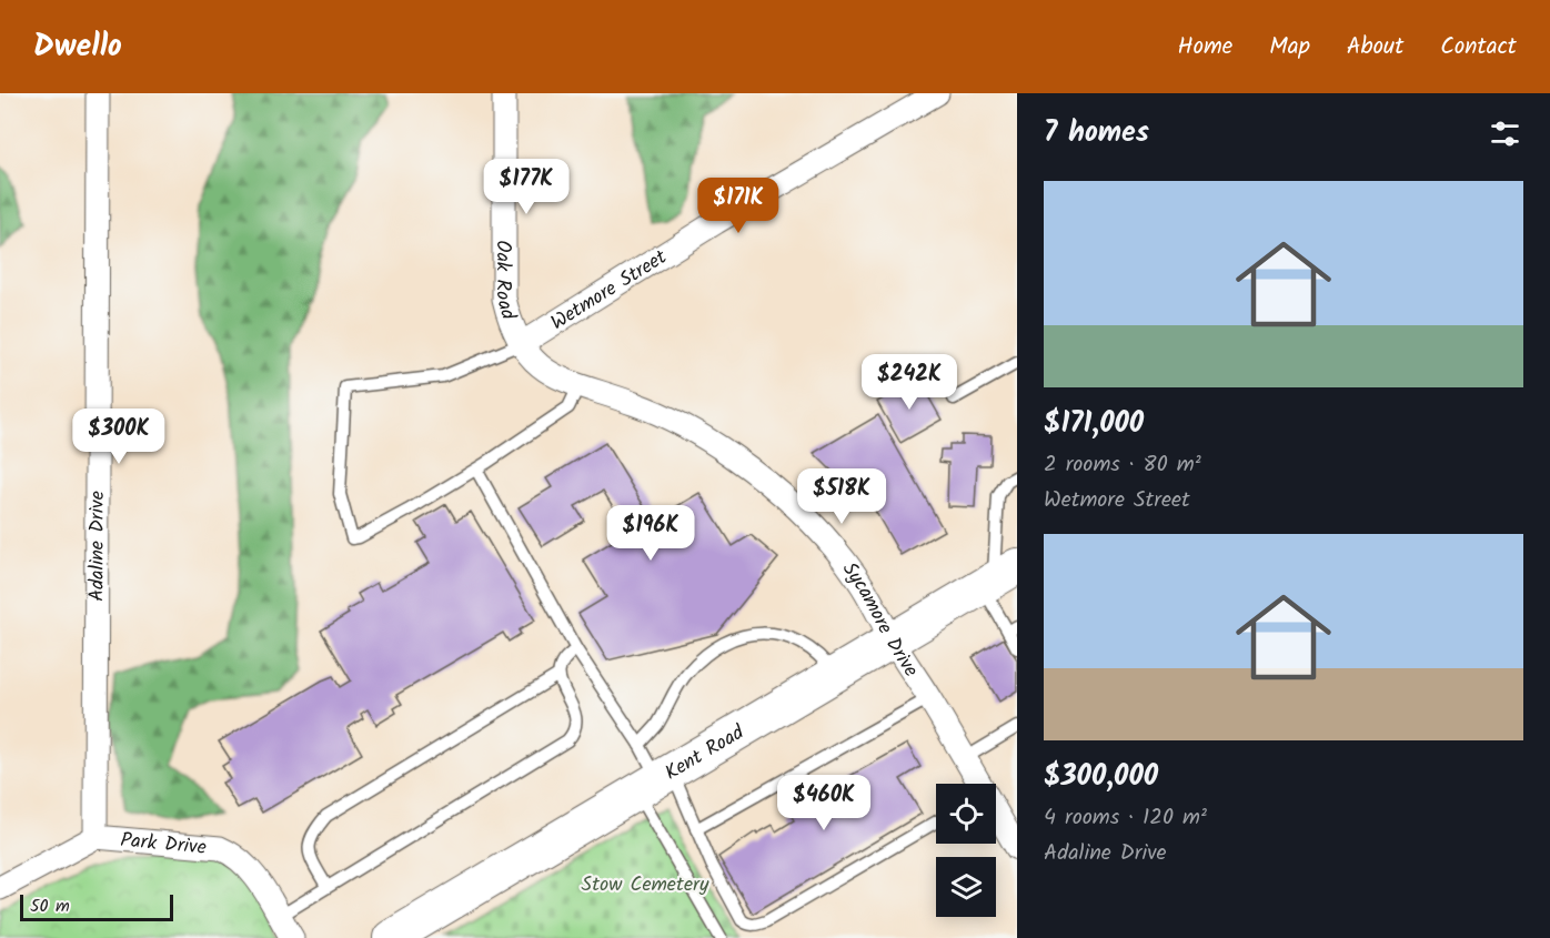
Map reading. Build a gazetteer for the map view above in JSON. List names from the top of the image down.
{
  "streets": {
    "main road": ["Kent Road"],
    "street": [
      "Oak Road",
      "Wetmore Street",
      "Adaline Drive",
      "Sycamore Drive",
      "Park Drive"
    ]
  },
  "crossings": [
    ["Oak Road", "Wetmore Street"],
    ["Oak Road", "Sycamore Drive"],
    ["Wetmore Street", "Sycamore Drive"],
    ["Adaline Drive", "Park Drive"],
    ["Sycamore Drive", "Kent Road"]
  ],
  "parks": ["Stow Cemetery"],
  "scale_bar": "50 m",
  "page": {
    "header": "Dwello",
    "nav": [
      "Home",
      "Map",
      "About",
      "Contact"
    ],
    "heading": "7 homes",
    "price": [
      "$177K",
      "$171K",
      "$242K",
      "$300K",
      "$518K",
      "$196K",
      "$460K"
    ],
    "list": [
      {
        "name": "$171,000",
        "note": "2 rooms · 80 m² · Wetmore Street"
      },
      {
        "name": "$300,000",
        "note": "4 rooms · 120 m² · Adaline Drive"
      }
    ],
    "scale": "50 m"
  }
}
